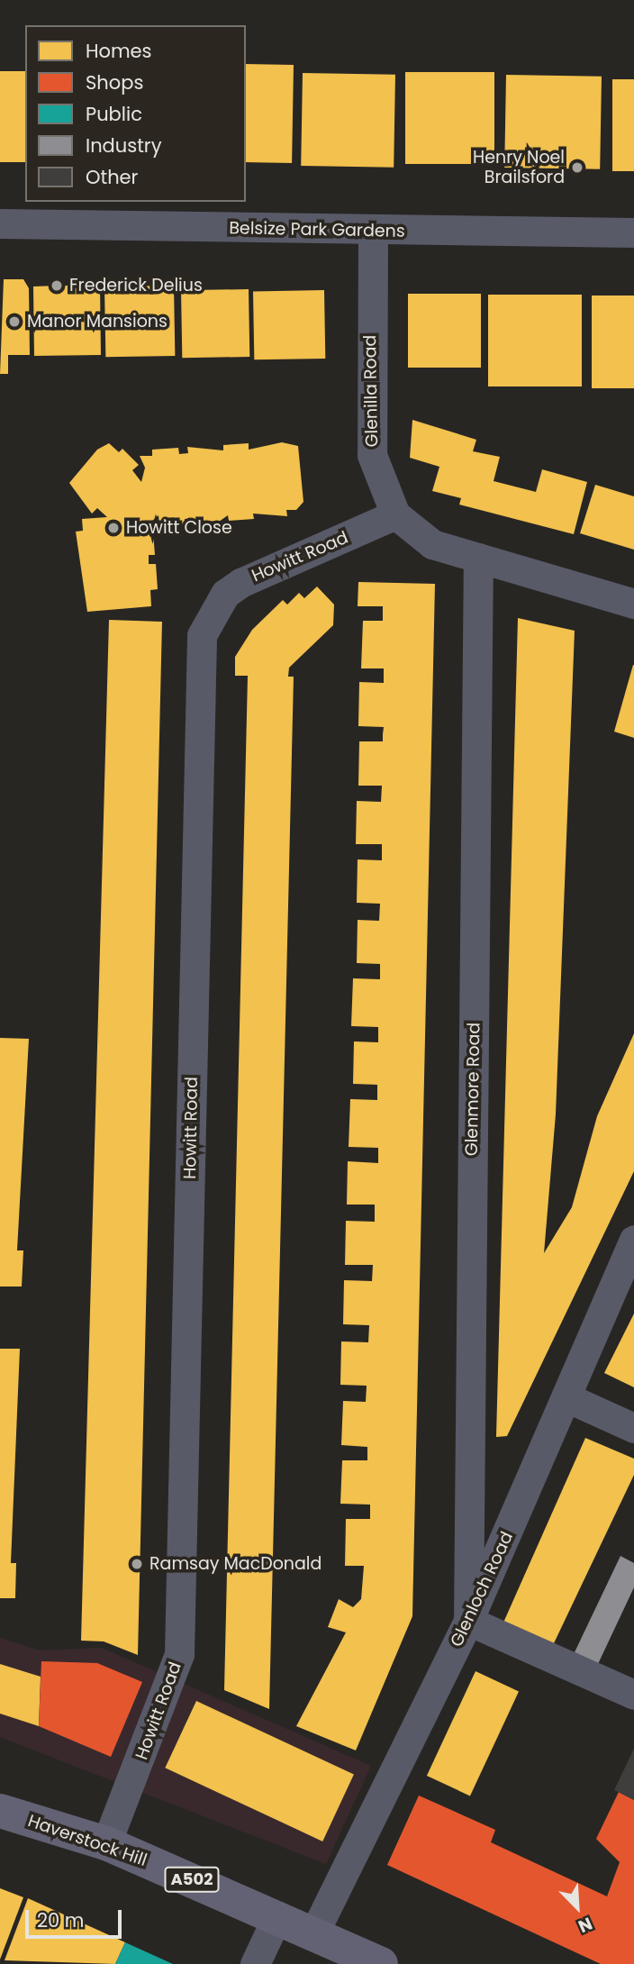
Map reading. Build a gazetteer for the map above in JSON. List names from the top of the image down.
{
  "streets": {
    "main road": ["Haverstock Hill", "A502"],
    "street": [
      "Belsize Park Gardens",
      "Glenilla Road",
      "Howitt Road",
      "Glenmore Road",
      "Glenloch Road"
    ]
  },
  "crossings": [
    ["Belsize Park Gardens", "Glenilla Road"],
    ["Glenilla Road", "Howitt Road"],
    ["Glenilla Road", "Glenmore Road"],
    ["Howitt Road", "Haverstock Hill"],
    ["Glenmore Road", "Glenloch Road"],
    ["Glenloch Road", "Haverstock Hill"]
  ],
  "places": [
    "Henry Noel Brailsford",
    "Frederick Delius",
    "Manor Mansions",
    "Howitt Close",
    "Ramsay MacDonald"
  ],
  "legend": [
    "Homes",
    "Shops",
    "Public",
    "Industry",
    "Other"
  ],
  "scale_bar": "20 m",
  "north": "bottom right"
}
